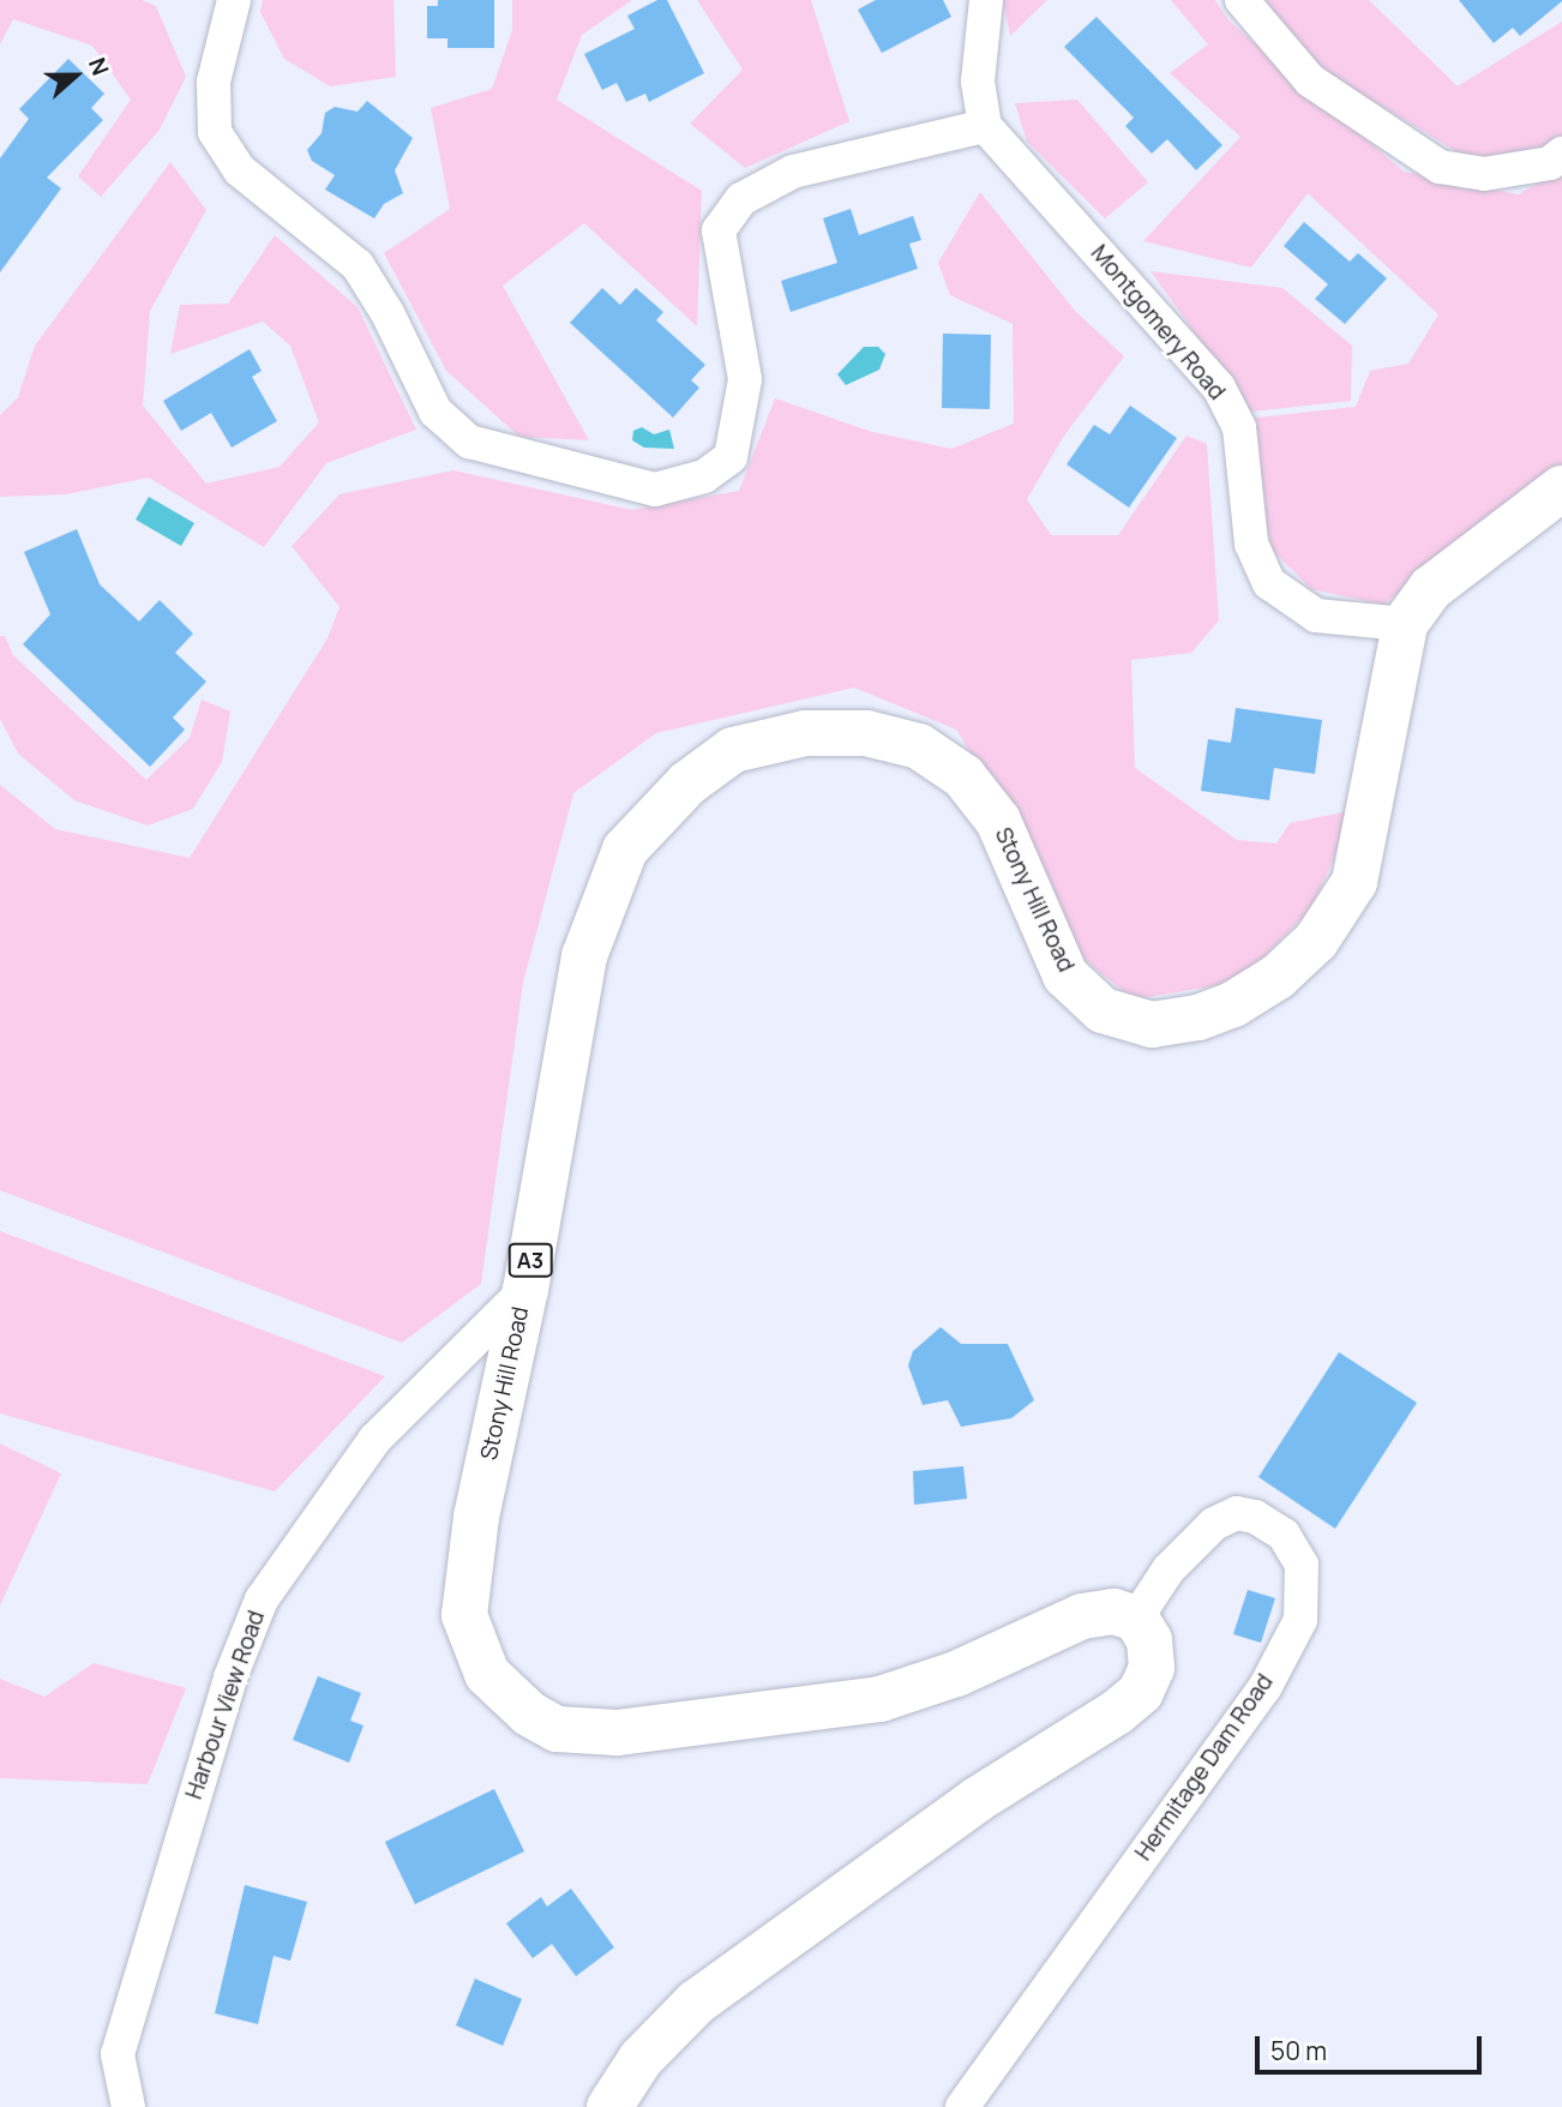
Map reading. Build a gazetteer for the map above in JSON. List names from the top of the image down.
{
  "streets": {
    "main road": ["Stony Hill Road", "A3"],
    "street": ["Montgomery Road", "Harbour View Road", "Hermitage Dam Road"]
  },
  "crossings": [
    ["Montgomery Road", "Stony Hill Road"],
    ["Stony Hill Road", "Harbour View Road"],
    ["Stony Hill Road", "Hermitage Dam Road"]
  ],
  "scale_bar": "50 m",
  "north": "right"
}
